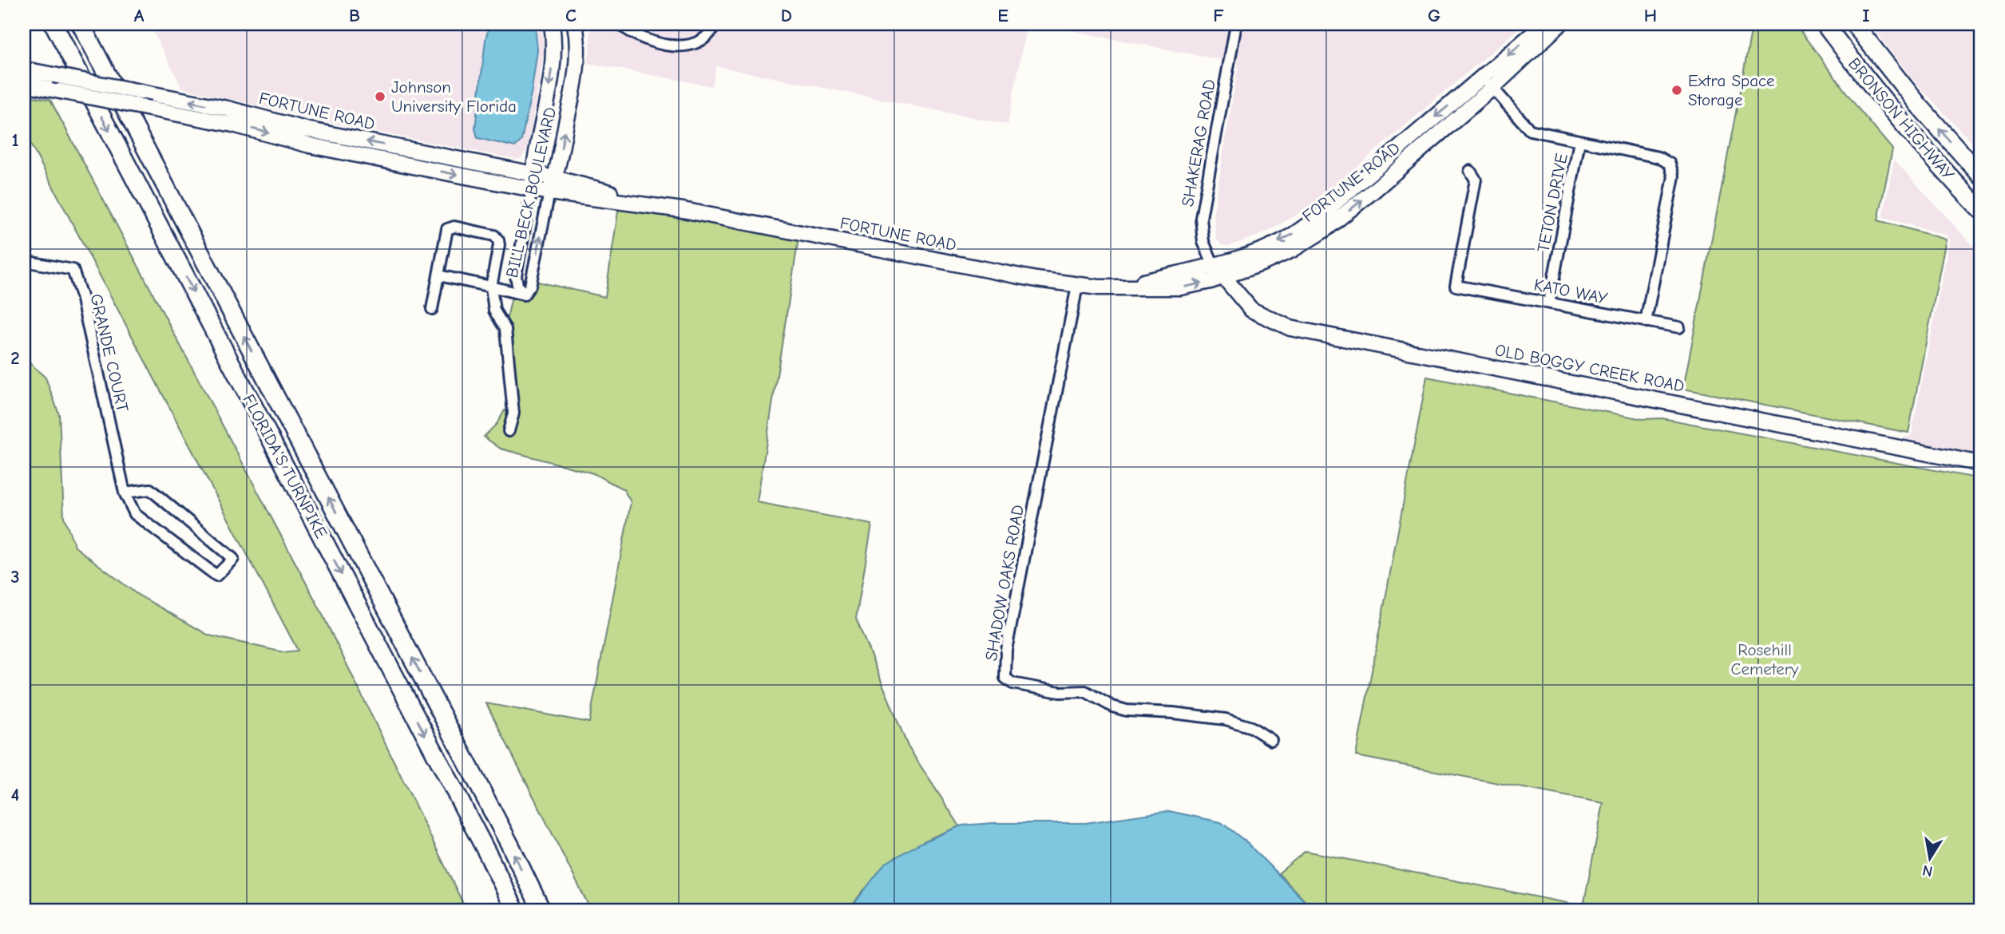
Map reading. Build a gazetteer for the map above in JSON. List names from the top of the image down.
{
  "streets": {
    "highway": ["BRONSON HIGHWAY", "FLORIDA'S TURNPIKE"],
    "main road": ["FORTUNE ROAD", "BILL BECK BOULEVARD", "OLD BOGGY CREEK ROAD"],
    "street": [
      "SHAKERAG ROAD",
      "TETON DRIVE",
      "KATO WAY",
      "GRANDE COURT",
      "SHADOW OAKS ROAD"
    ]
  },
  "crossings": [
    ["FORTUNE ROAD", "SHAKERAG ROAD"],
    ["FORTUNE ROAD", "BILL BECK BOULEVARD"],
    ["FORTUNE ROAD", "OLD BOGGY CREEK ROAD"],
    ["FORTUNE ROAD", "SHADOW OAKS ROAD"],
    ["SHAKERAG ROAD", "OLD BOGGY CREEK ROAD"],
    ["TETON DRIVE", "KATO WAY"]
  ],
  "parks": ["Rosehill Cemetery"],
  "places": ["Extra Space Storage", "Johnson University Florida"],
  "north": "bottom",
  "grid": {
    "columns": [
      "A",
      "B",
      "C",
      "D",
      "E",
      "F",
      "G",
      "H",
      "I"
    ],
    "rows": [
      "1",
      "2",
      "3",
      "4"
    ]
  }
}
